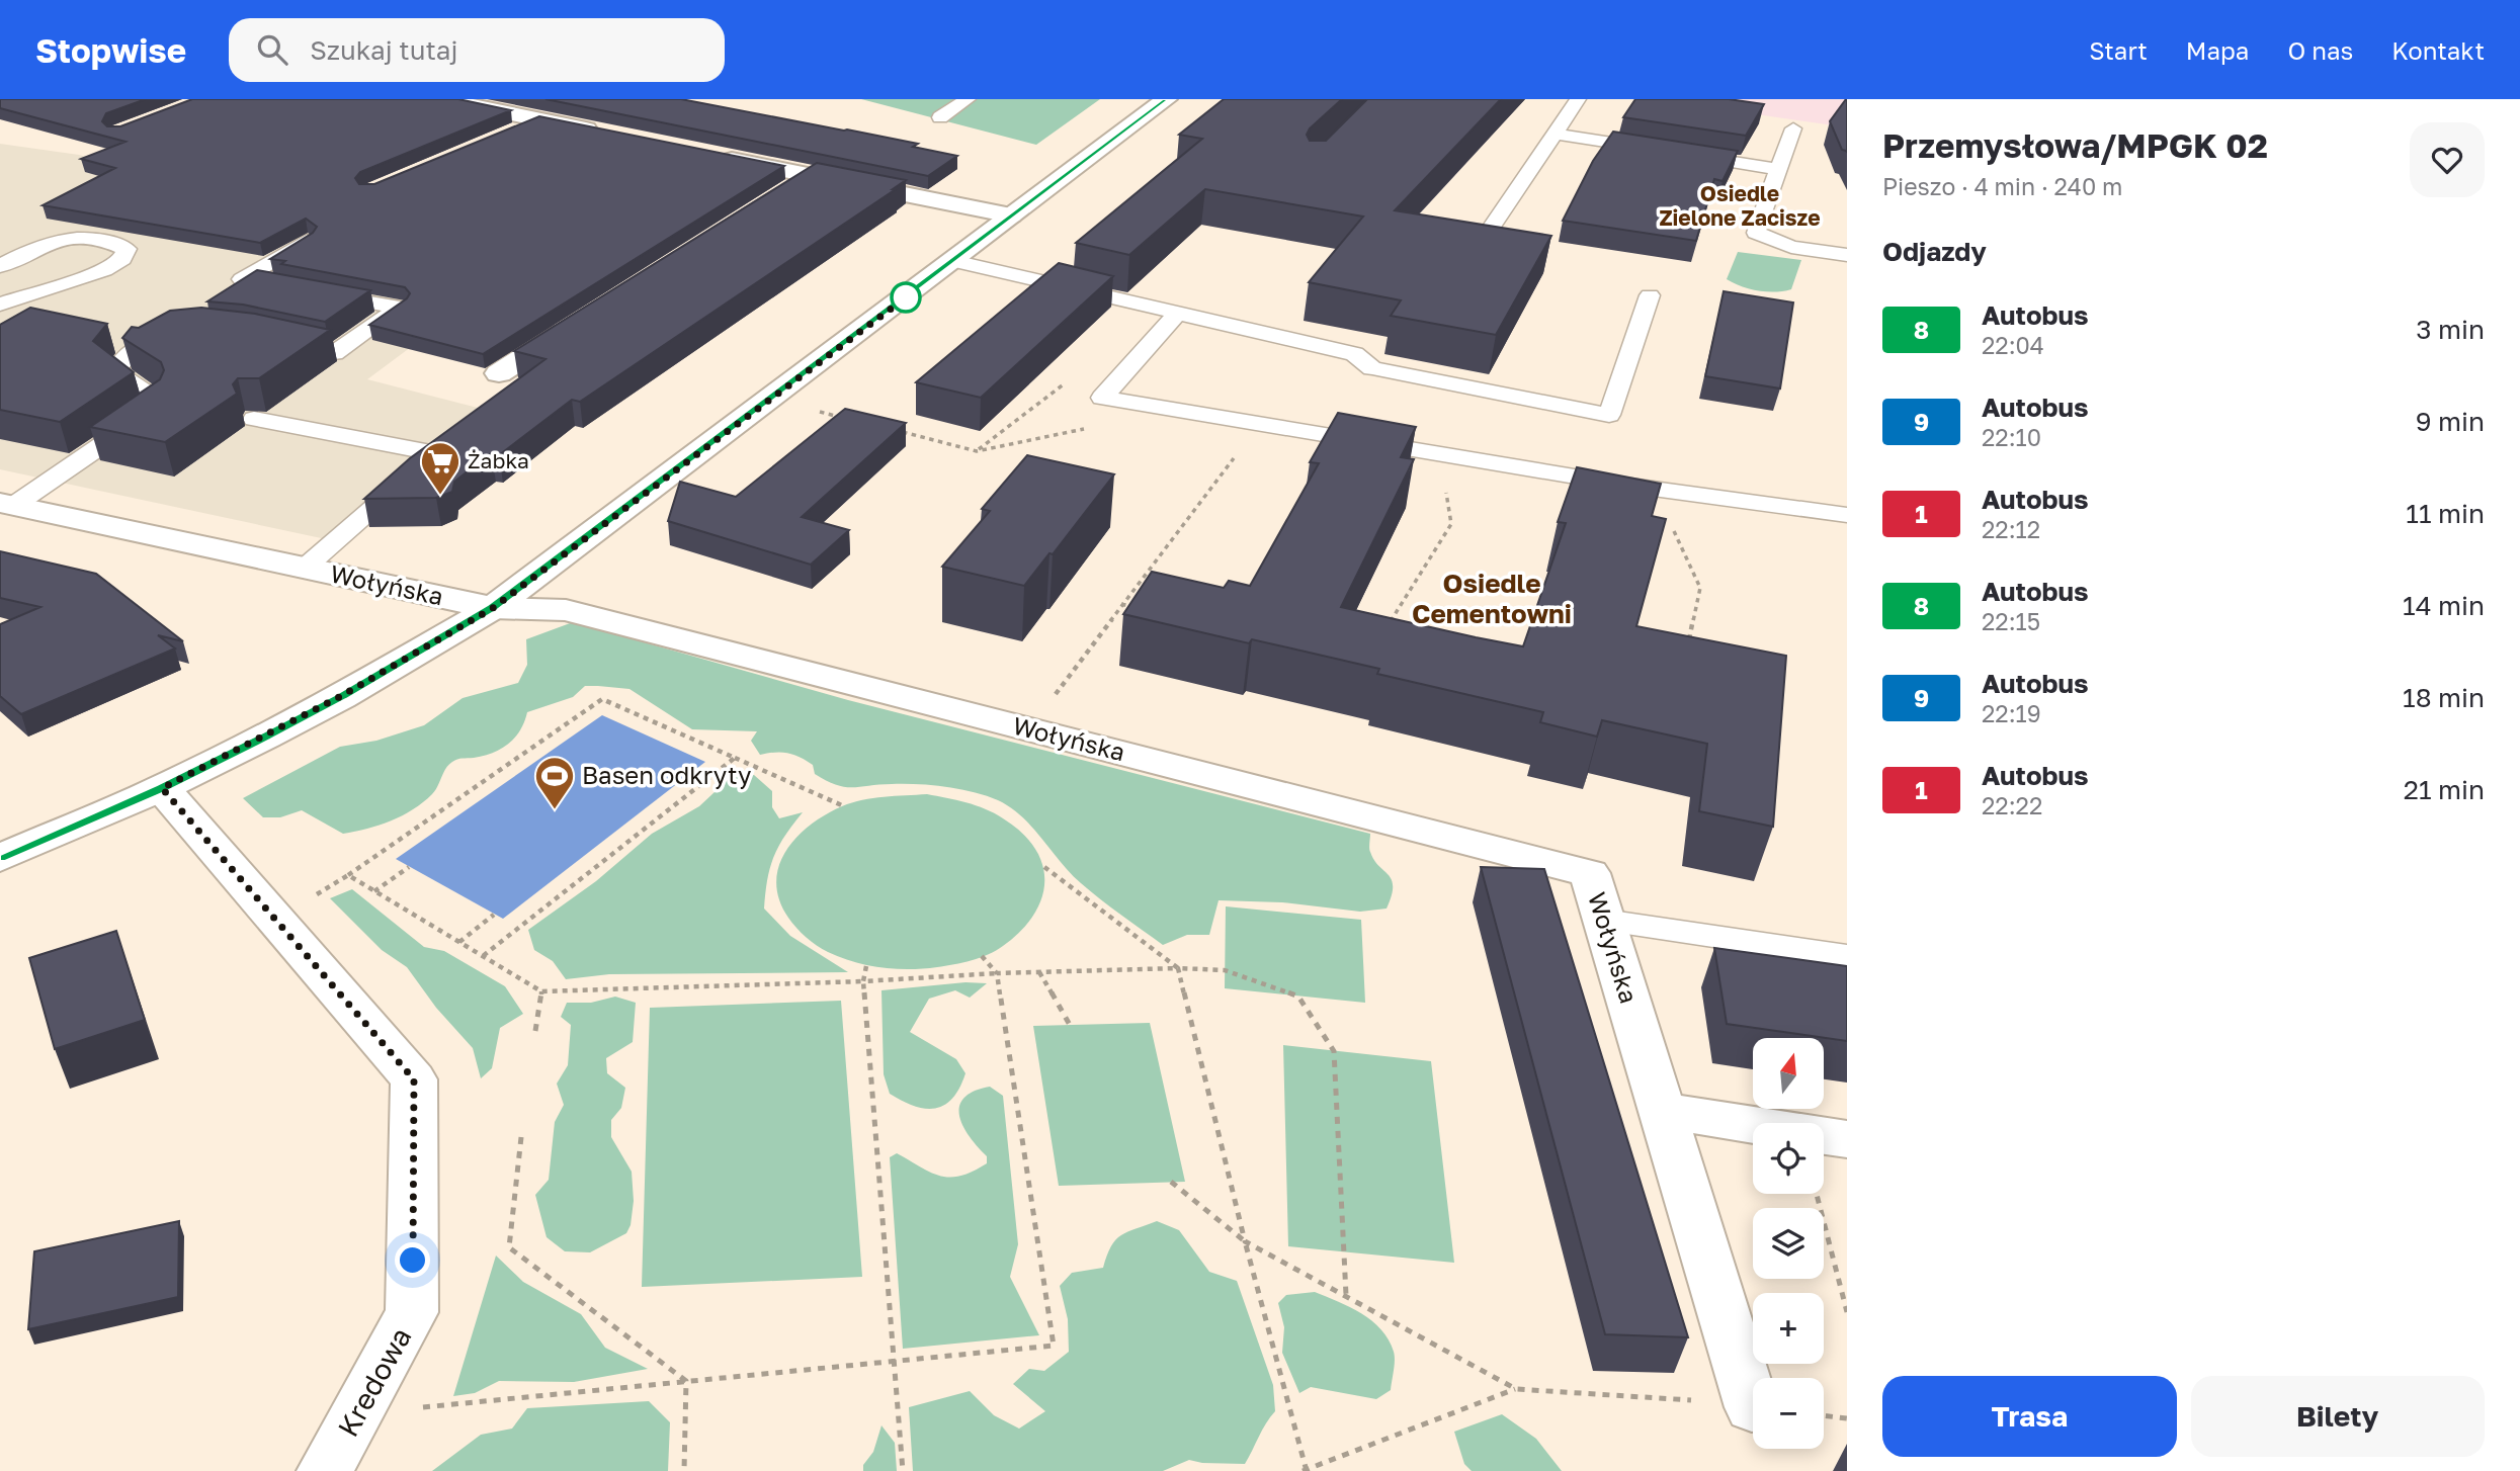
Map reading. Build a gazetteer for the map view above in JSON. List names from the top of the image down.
{
  "streets": {
    "street": ["Wołyńska", "Kredowa"]
  },
  "districts": ["Osiedle Zielone Zacisze", "Osiedle Cementowni"],
  "places": {
    "supermarket": ["Żabka"],
    "sports": ["Basen odkryty"]
  },
  "lines": ["bus line 8"],
  "north": "top",
  "page": {
    "header": "Stopwise",
    "search": "Szukaj tutaj",
    "nav": [
      "Start",
      "Mapa",
      "O nas",
      "Kontakt"
    ],
    "heading": [
      ["Przemysłowa/MPGK 02", "Pieszo · 4 min · 240 m"],
      "Odjazdy"
    ],
    "list": [
      {
        "mark": "8",
        "name": "Autobus",
        "note": "22:04",
        "value": "3 min"
      },
      {
        "mark": "9",
        "name": "Autobus",
        "note": "22:10",
        "value": "9 min"
      },
      {
        "mark": "1",
        "name": "Autobus",
        "note": "22:12",
        "value": "11 min"
      },
      {
        "mark": "8",
        "name": "Autobus",
        "note": "22:15",
        "value": "14 min"
      },
      {
        "mark": "9",
        "name": "Autobus",
        "note": "22:19",
        "value": "18 min"
      },
      {
        "mark": "1",
        "name": "Autobus",
        "note": "22:22",
        "value": "21 min"
      }
    ],
    "map_buttons": ["+", "−"],
    "buttons": ["Trasa", "Bilety"]
  }
}
